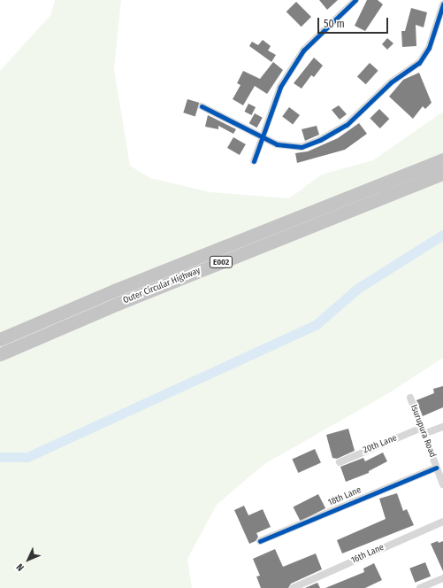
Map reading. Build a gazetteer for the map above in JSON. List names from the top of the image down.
{
  "streets": {
    "highway": ["E002", "Outer Circular Highway"],
    "street": [
      "Isurupura Road",
      "20th Lane",
      "18th Lane",
      "16th Lane"
    ]
  },
  "crossings": [
    ["Isurupura Road", "20th Lane"],
    ["Isurupura Road", "18th Lane"]
  ],
  "scale_bar": "50 m",
  "north": "bottom left"
}
